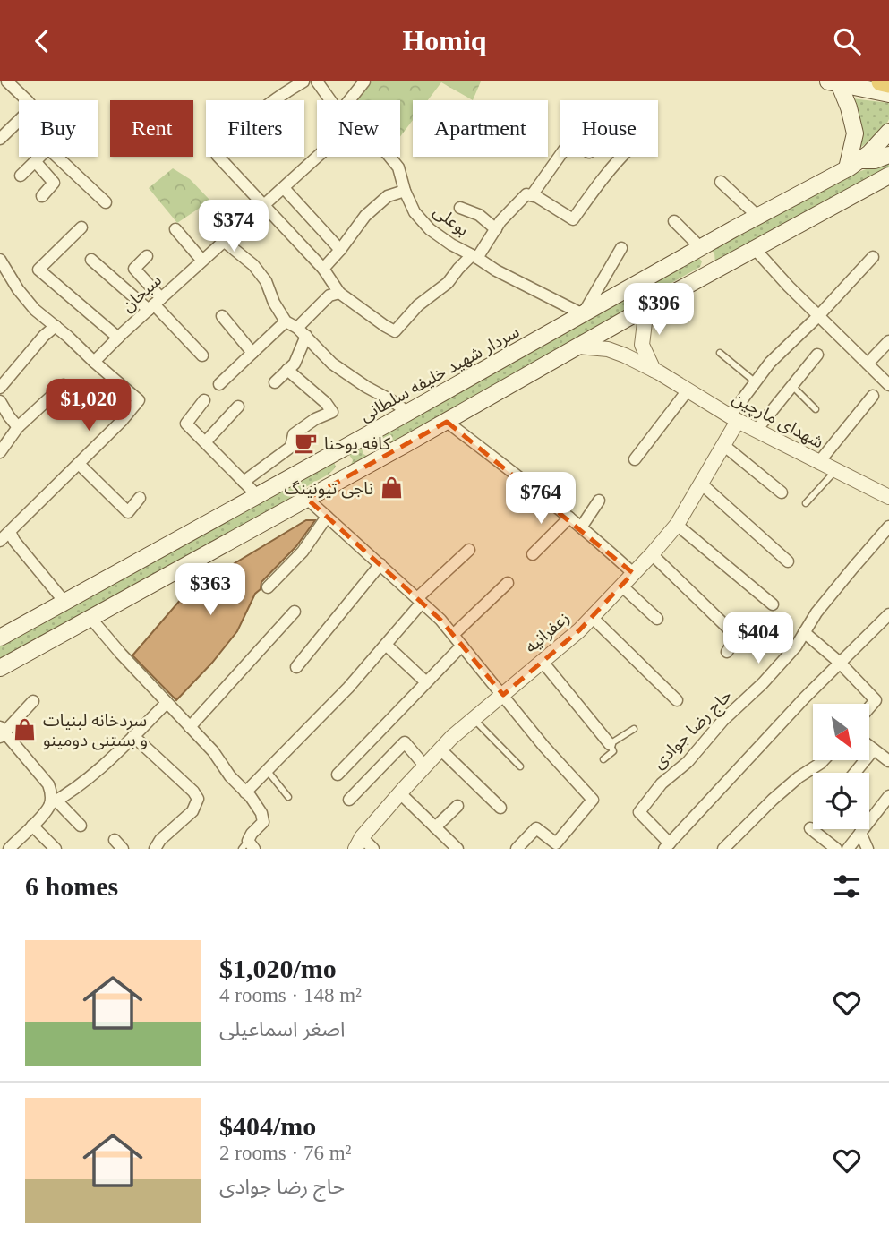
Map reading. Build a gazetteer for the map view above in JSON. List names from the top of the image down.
{
  "streets": {
    "main road": ["سردار شهید خلیفه سلطانی"],
    "street": [
      "بوعلی",
      "سبحان",
      "شهدای مارچین",
      "زعفرانیه",
      "حاج رضا جوادی"
    ]
  },
  "crossings": [
    ["بوعلی", "سردار شهید خلیفه سلطانی"],
    ["شهدای مارچین", "زعفرانیه"]
  ],
  "places": {
    "cafe": ["کافه یوحنا"],
    "shop": ["ناجی‌ تیونینگ", "سردخانه لبنیات و بستنی دومینو"]
  },
  "north": "bottom right",
  "page": {
    "header": "Homiq",
    "chip": [
      "Buy",
      "Rent",
      "Filters",
      "New",
      "Apartment",
      "House"
    ],
    "price": [
      "$374",
      "$396",
      "$1,020",
      "$764",
      "$363",
      "$404"
    ],
    "heading": "6 homes",
    "list": [
      {
        "name": "$1,020/mo",
        "note": "4 rooms · 148 m² · اصغر اسماعیلی"
      },
      {
        "name": "$404/mo",
        "note": "2 rooms · 76 m² · حاج رضا جوادی"
      }
    ]
  }
}
